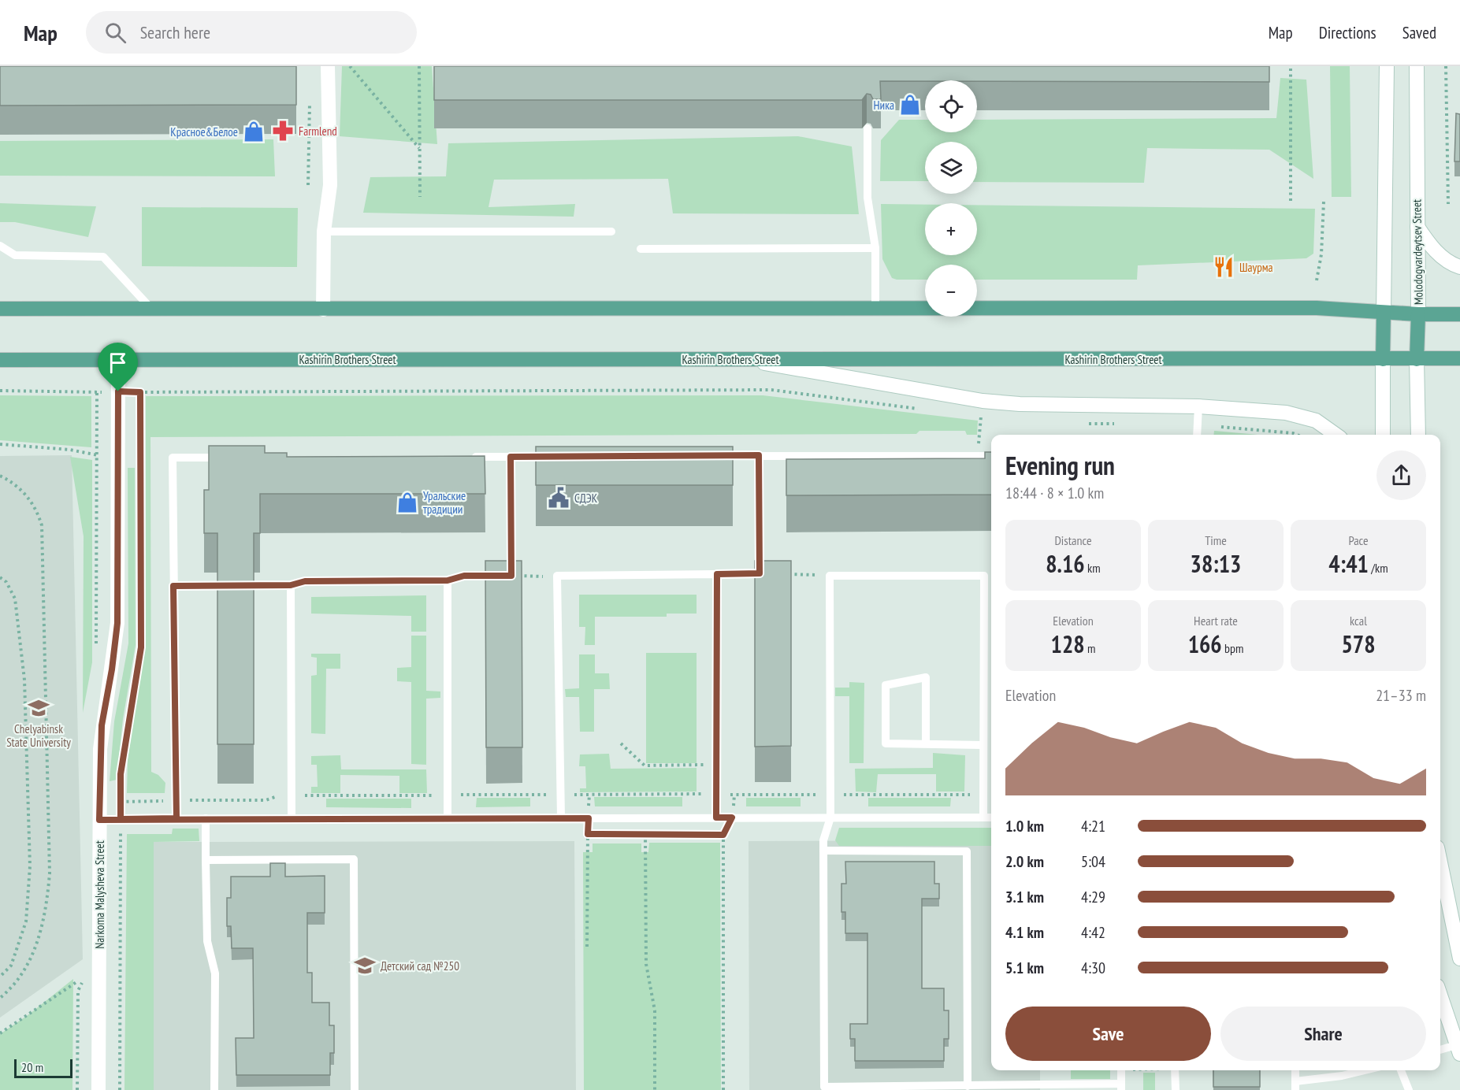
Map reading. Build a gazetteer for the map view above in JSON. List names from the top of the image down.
{
  "streets": {
    "main road": ["Molodogvardeytsev Street", "Kashirin Brothers Street", "Narkoma Malysheva Street"]
  },
  "crossings": [
    ["Molodogvardeytsev Street", "Kashirin Brothers Street"],
    ["Kashirin Brothers Street", "Narkoma Malysheva Street"]
  ],
  "places": {
    "shop": ["Ника", "Красное&Белое", "Уральские традиции"],
    "pharmacy": ["Farmlend"],
    "restaurant": ["Шаурма"],
    "public building": ["СДЭК"],
    "school or university": ["Chelyabinsk State University", "Детский сад №250"]
  },
  "scale_bar": "20 m",
  "page": {
    "header": "Map",
    "search": "Search here",
    "nav": ["Map", "Directions", "Saved"],
    "map_buttons": ["+", "−"],
    "heading": ["Evening run", "18:44 · 8 × 1.0 km"],
    "stats": [
      ["Distance", "8.16 km"],
      ["Time", "38:13"],
      ["Pace", "4:41 /km"],
      ["Elevation", "128 m"],
      ["Heart rate", "166 bpm"],
      ["kcal", "578"]
    ],
    "chart": ["Elevation", "21–33 m"],
    "list": [
      {
        "name": "1.0 km",
        "note": "4:21"
      },
      {
        "name": "2.0 km",
        "note": "5:04"
      },
      {
        "name": "3.1 km",
        "note": "4:29"
      },
      {
        "name": "4.1 km",
        "note": "4:42"
      },
      {
        "name": "5.1 km",
        "note": "4:30"
      }
    ],
    "buttons": ["Save", "Share"],
    "scale": "20 m"
  }
}
